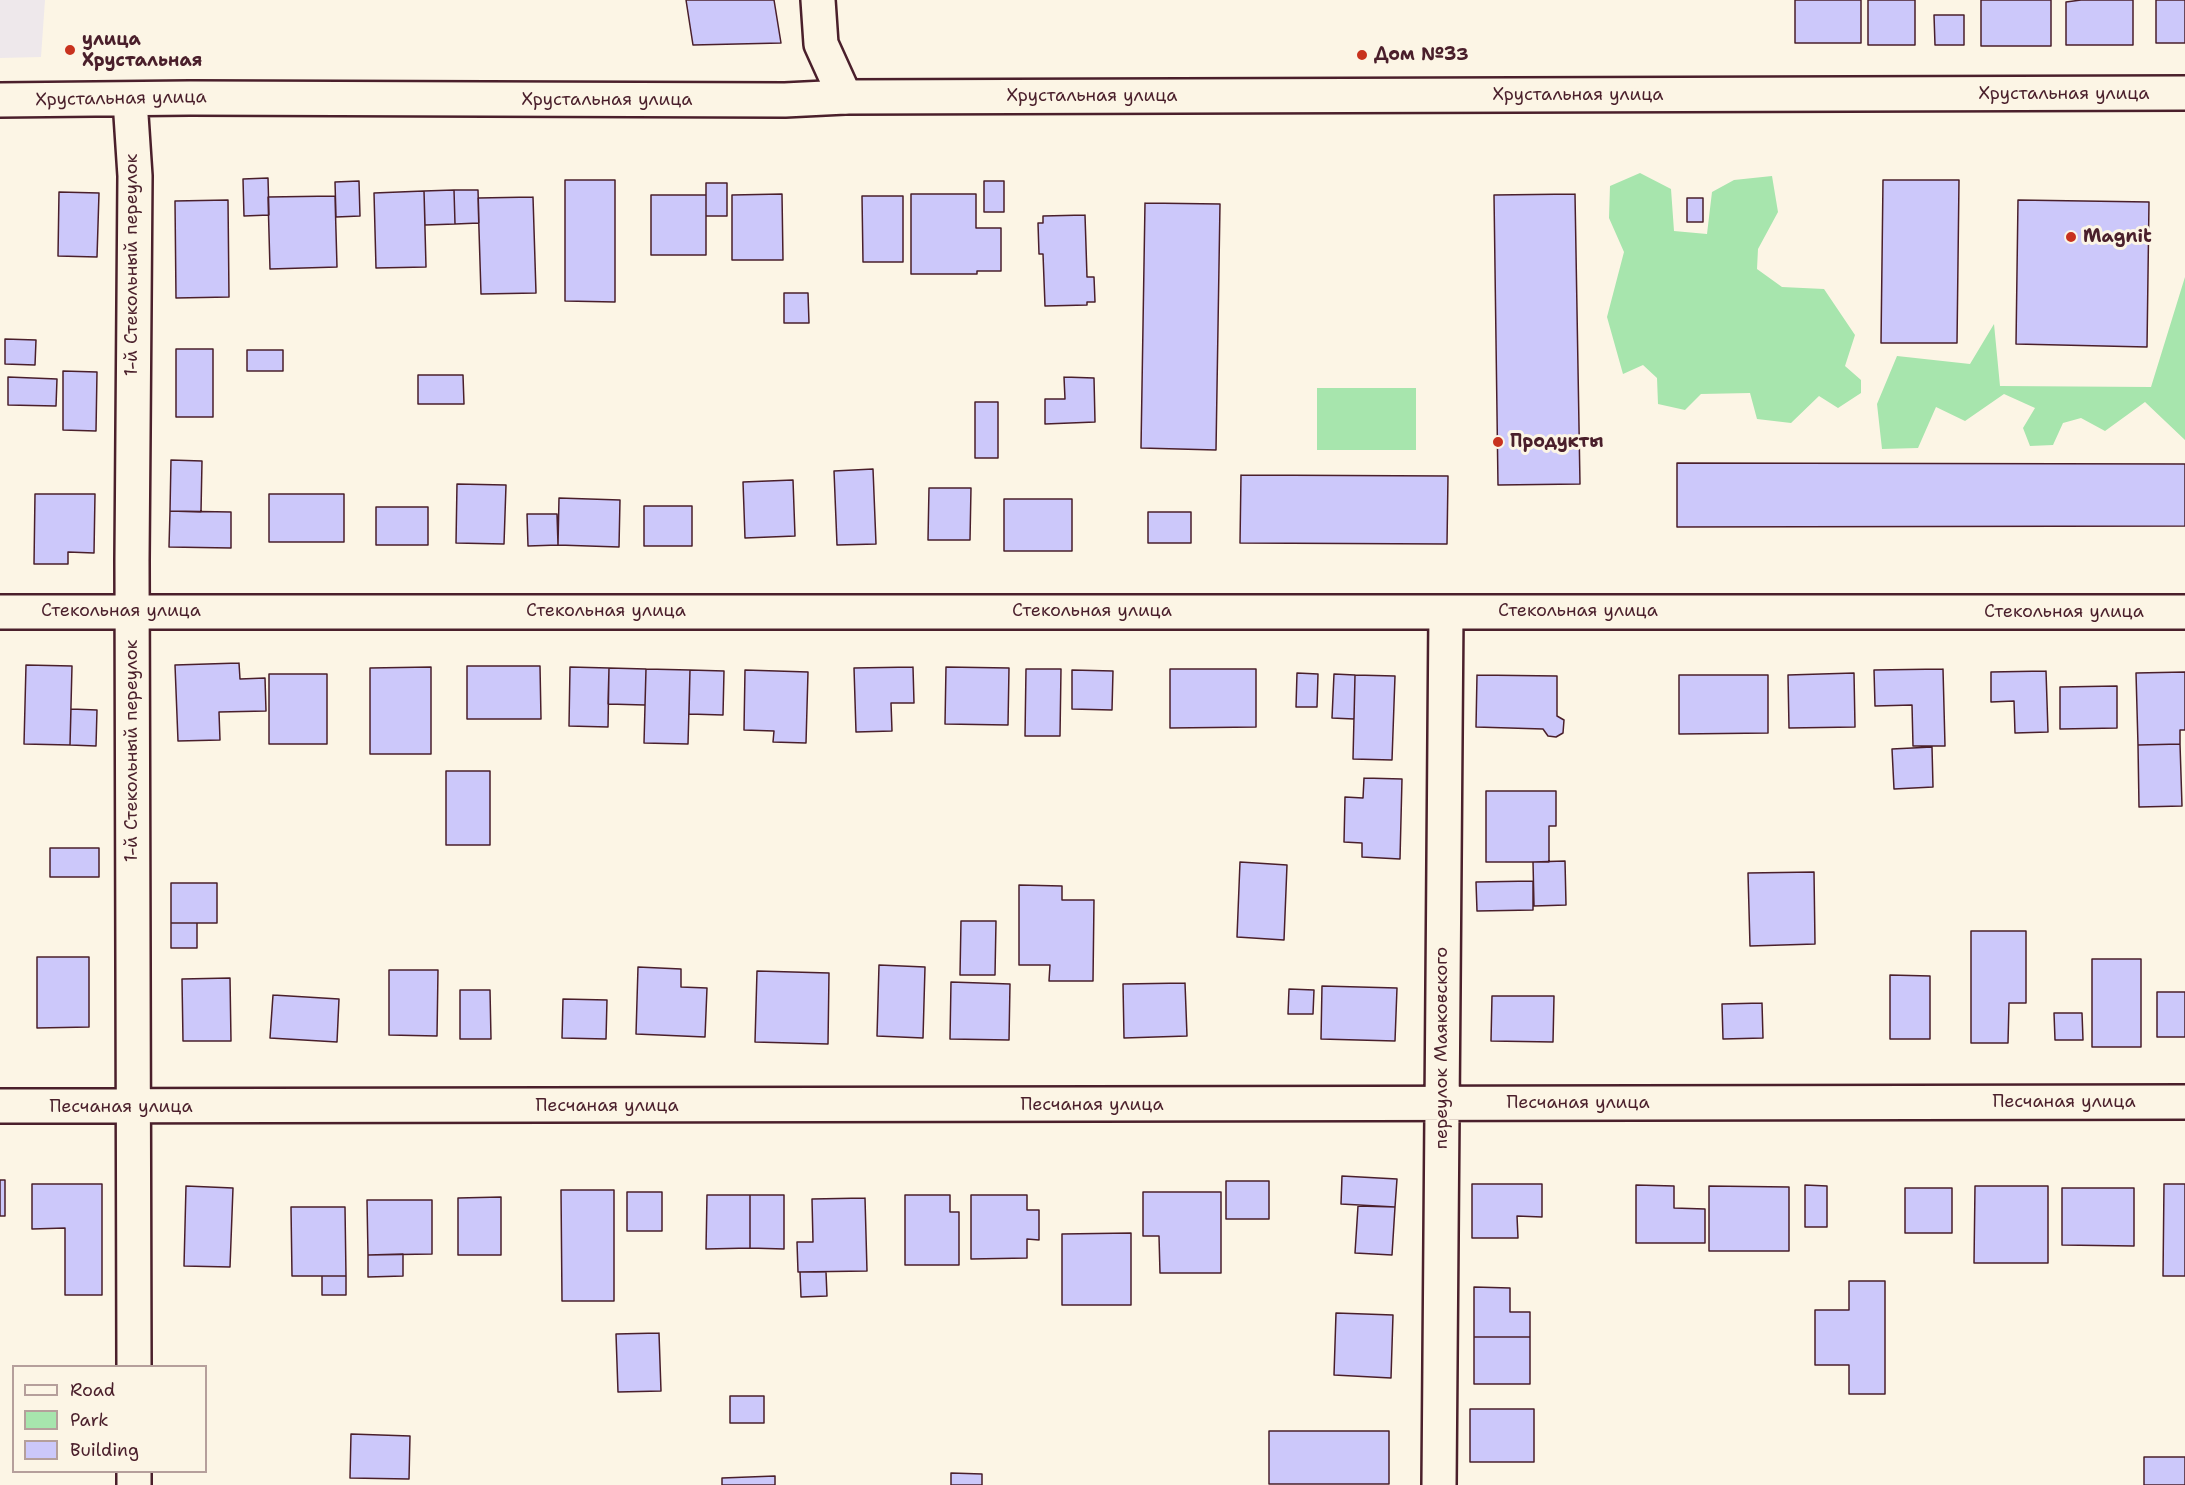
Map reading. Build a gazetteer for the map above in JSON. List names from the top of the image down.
{
  "streets": {
    "street": [
      "Хрустальная улица",
      "1-й Стекольный переулок",
      "Стекольная улица",
      "переулок Маяковского",
      "Песчаная улица"
    ]
  },
  "crossings": [
    ["Хрустальная улица", "1-й Стекольный переулок"],
    ["1-й Стекольный переулок", "Стекольная улица"],
    ["1-й Стекольный переулок", "Песчаная улица"],
    ["Стекольная улица", "переулок Маяковского"],
    ["переулок Маяковского", "Песчаная улица"]
  ],
  "places": [
    "улица Хрустальная",
    "Дом №33",
    "Magnit",
    "Продукты"
  ],
  "legend": ["Road", "Park", "Building"]
}
